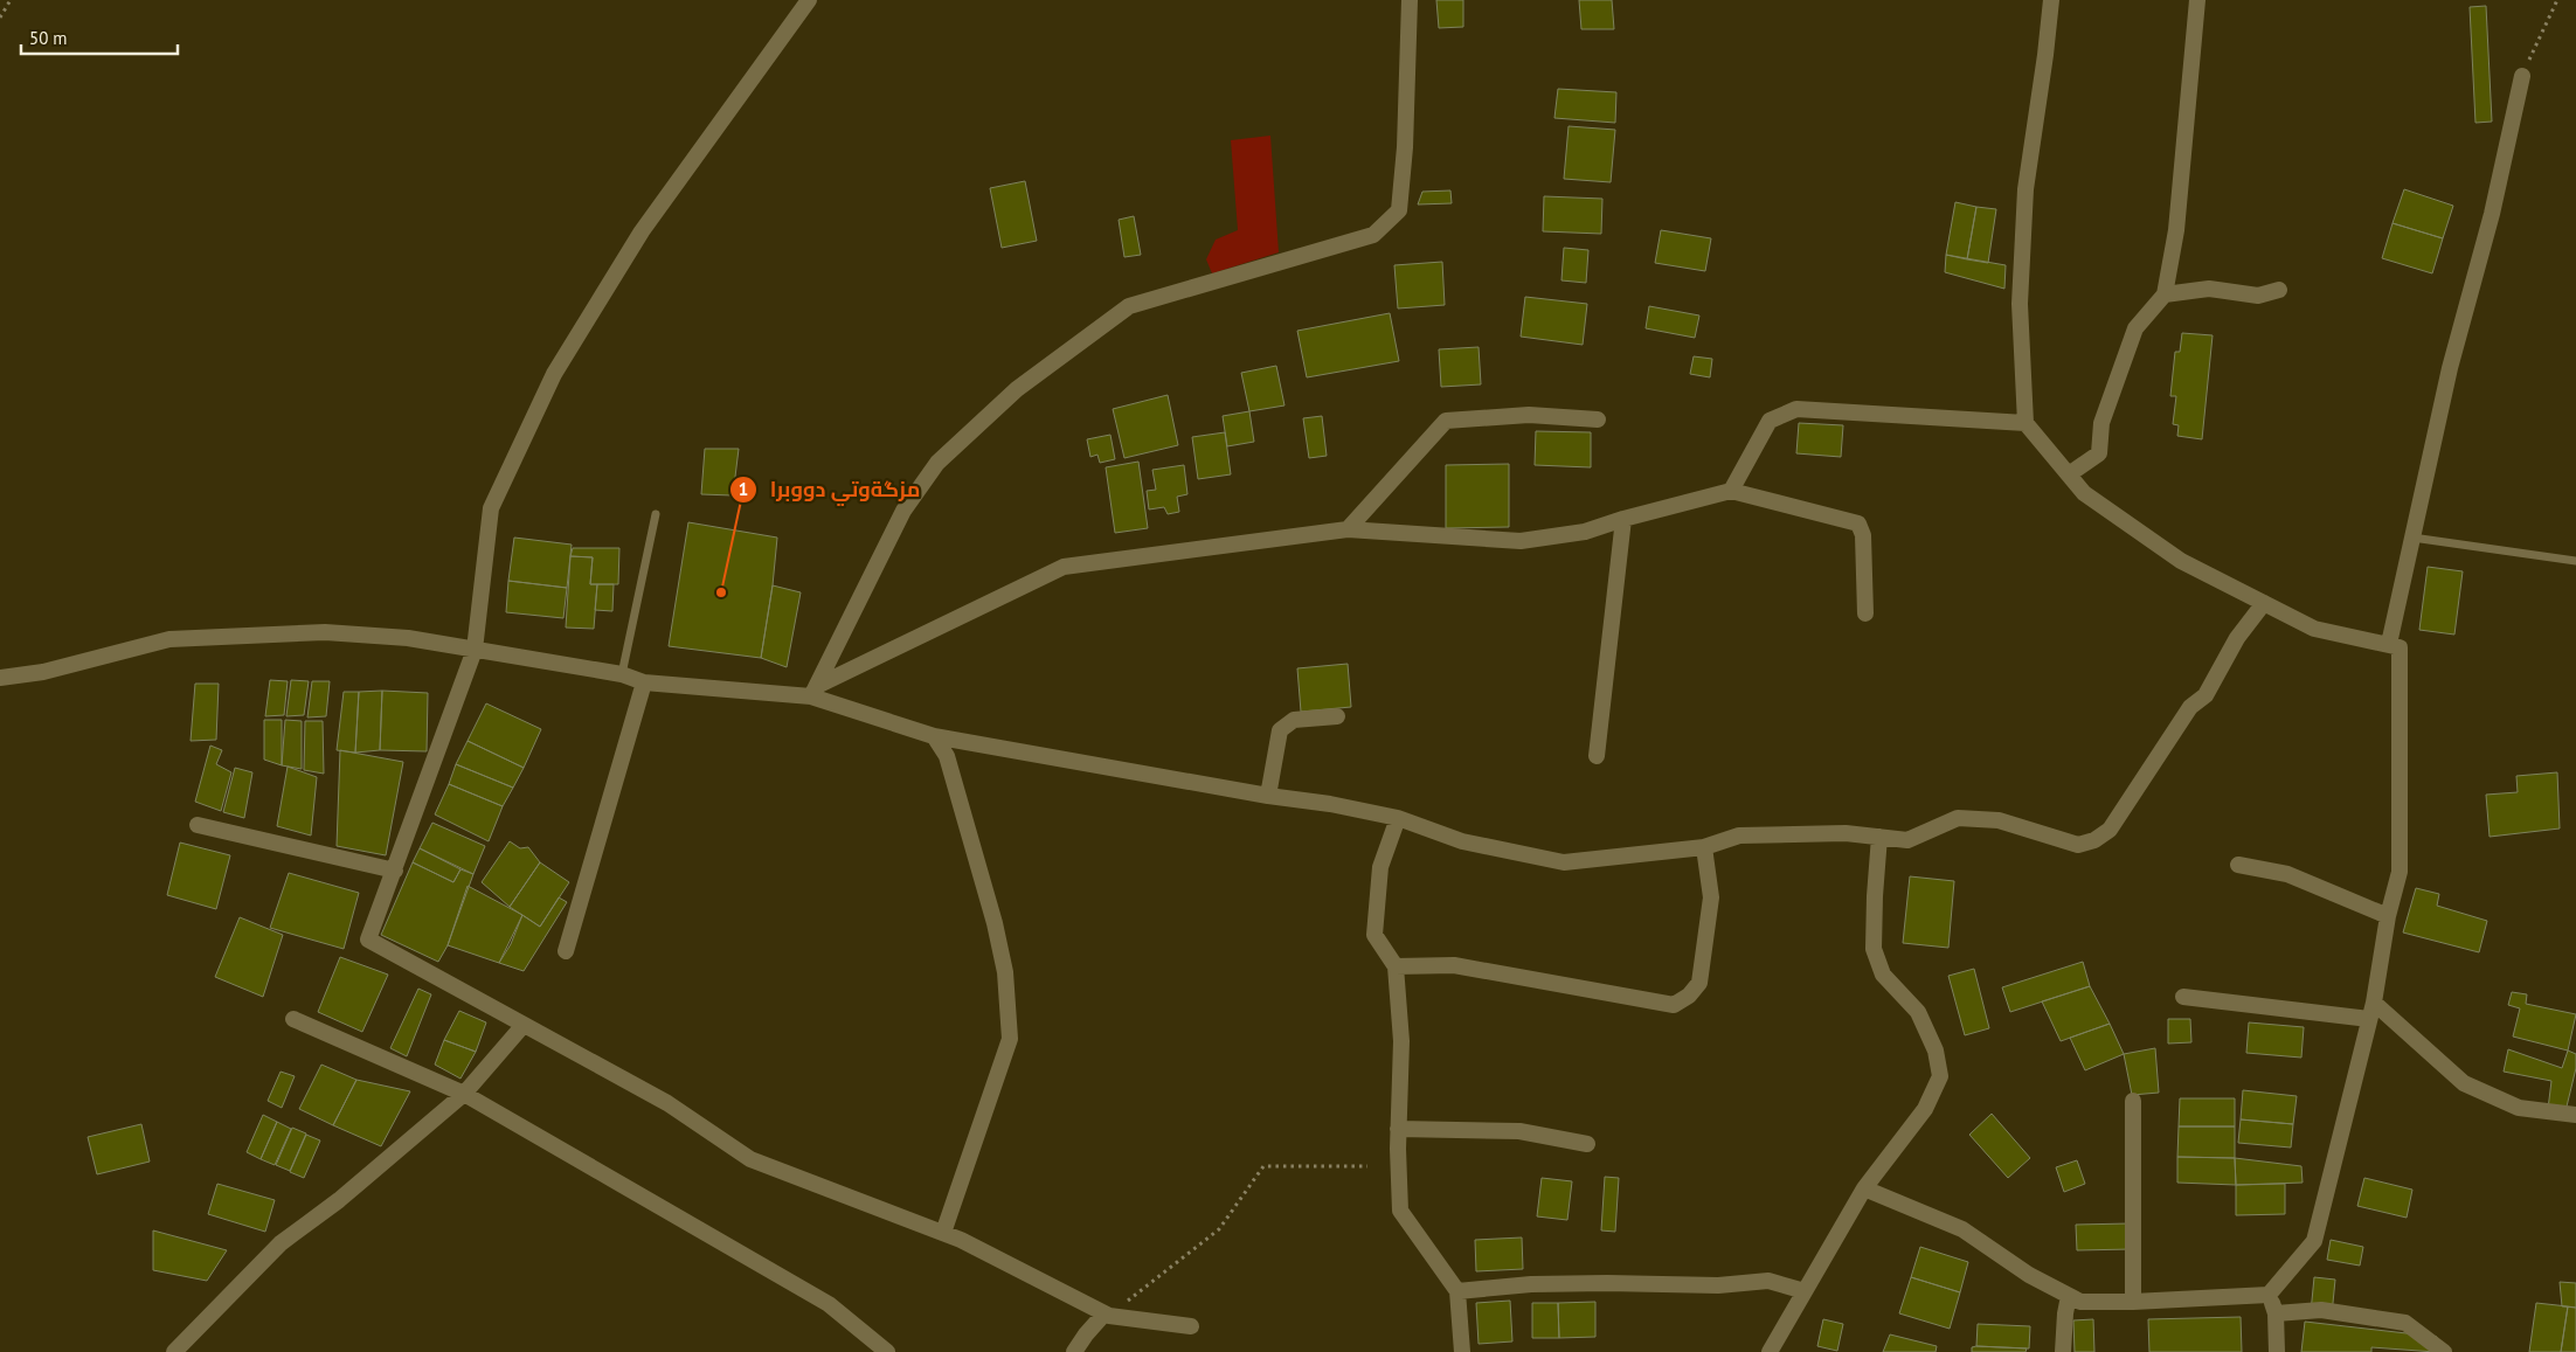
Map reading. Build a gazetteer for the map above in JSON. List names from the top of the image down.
{
  "places": ["مزگةوتي دووبرا"],
  "scale_bar": "50 m"
}
